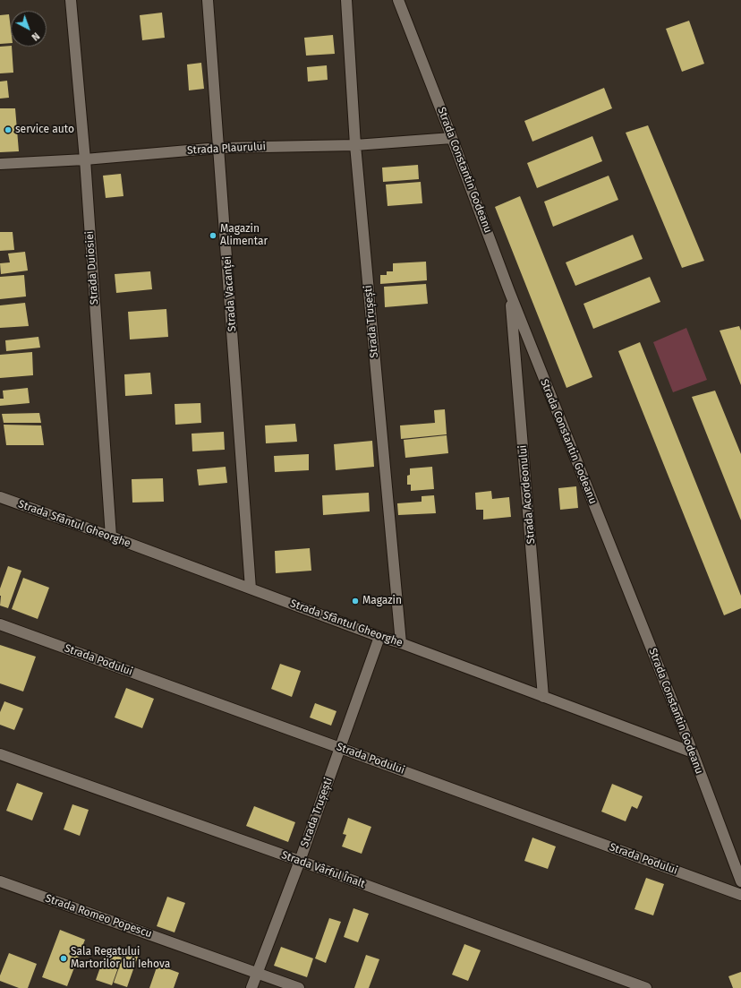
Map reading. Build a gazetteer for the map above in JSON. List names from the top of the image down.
{
  "streets": {
    "street": [
      "Strada Plaurului",
      "Strada Constantin Godeanu",
      "Strada Duiosiei",
      "Strada Vacanței",
      "Strada Trușești",
      "Strada Acordeonului",
      "Strada Sfântul Gheorghe",
      "Strada Podului",
      "Strada Vârful Înalt",
      "Strada Romeo Popescu"
    ]
  },
  "crossings": [
    ["Strada Plaurului", "Strada Constantin Godeanu"],
    ["Strada Plaurului", "Strada Duiosiei"],
    ["Strada Plaurului", "Strada Vacanței"],
    ["Strada Plaurului", "Strada Trușești"],
    ["Strada Constantin Godeanu", "Strada Acordeonului"],
    ["Strada Constantin Godeanu", "Strada Sfântul Gheorghe"],
    ["Strada Duiosiei", "Strada Sfântul Gheorghe"],
    ["Strada Vacanței", "Strada Sfântul Gheorghe"],
    ["Strada Trușești", "Strada Sfântul Gheorghe"],
    ["Strada Trușești", "Strada Podului"],
    ["Strada Trușești", "Strada Vârful Înalt"],
    ["Strada Trușești", "Strada Romeo Popescu"],
    ["Strada Acordeonului", "Strada Sfântul Gheorghe"]
  ],
  "places": [
    "service auto",
    "Magazin Alimentar",
    "Magazin",
    "Sala Regatului Martorilor lui Iehova"
  ],
  "north": "bottom right"
}
